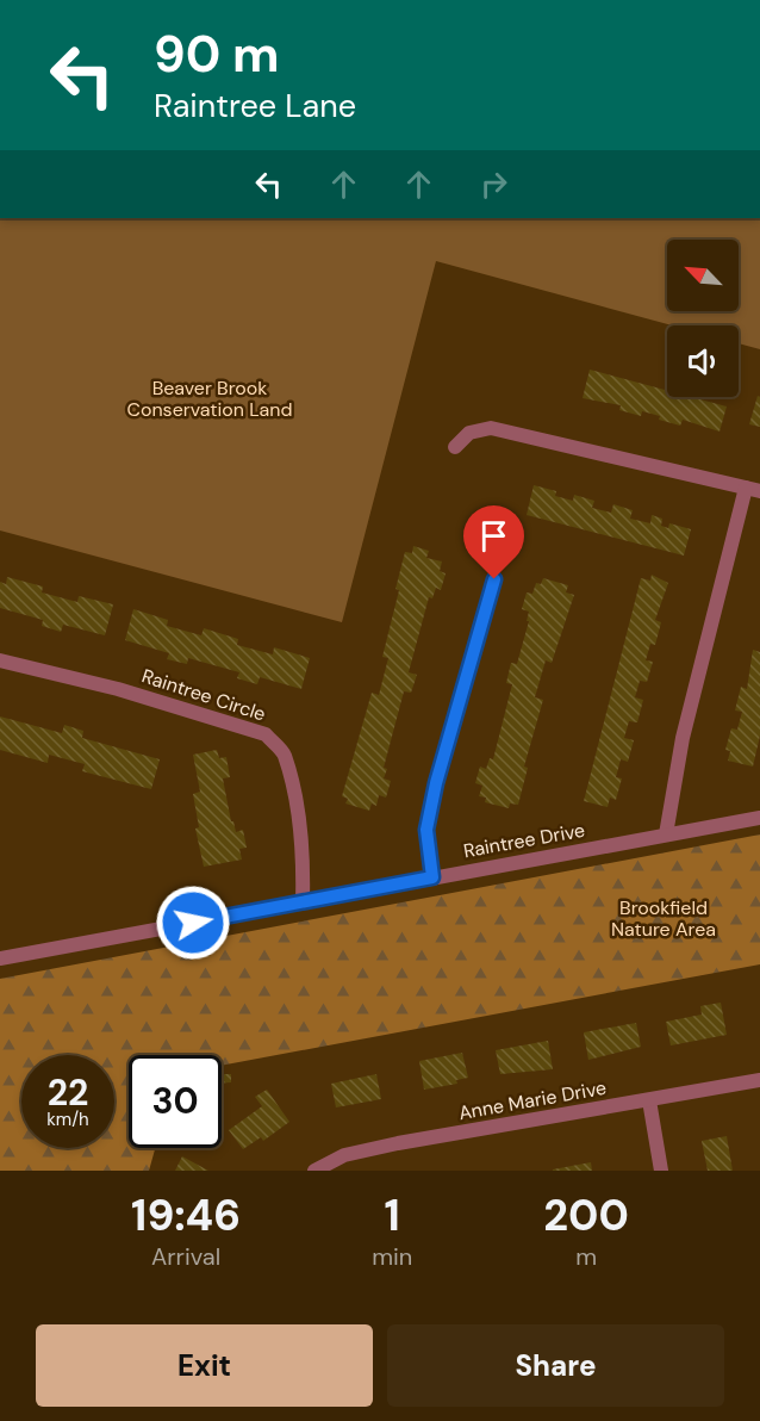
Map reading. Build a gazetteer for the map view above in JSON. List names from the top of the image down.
{
  "streets": {
    "street": ["Raintree Circle", "Raintree Drive", "Anne Marie Drive"]
  },
  "crossings": [
    ["Raintree Circle", "Raintree Drive"]
  ],
  "parks": ["Beaver Brook Conservation Land", "Brookfield Nature Area"],
  "north": "top left",
  "page": {
    "turn": ["90 m", "Raintree Lane"],
    "speed": "22 km/h",
    "limit": "30",
    "eta": [
      "19:46",
      "Arrival",
      "1",
      "min",
      "200",
      "m"
    ],
    "buttons": ["Exit", "Share"]
  }
}
